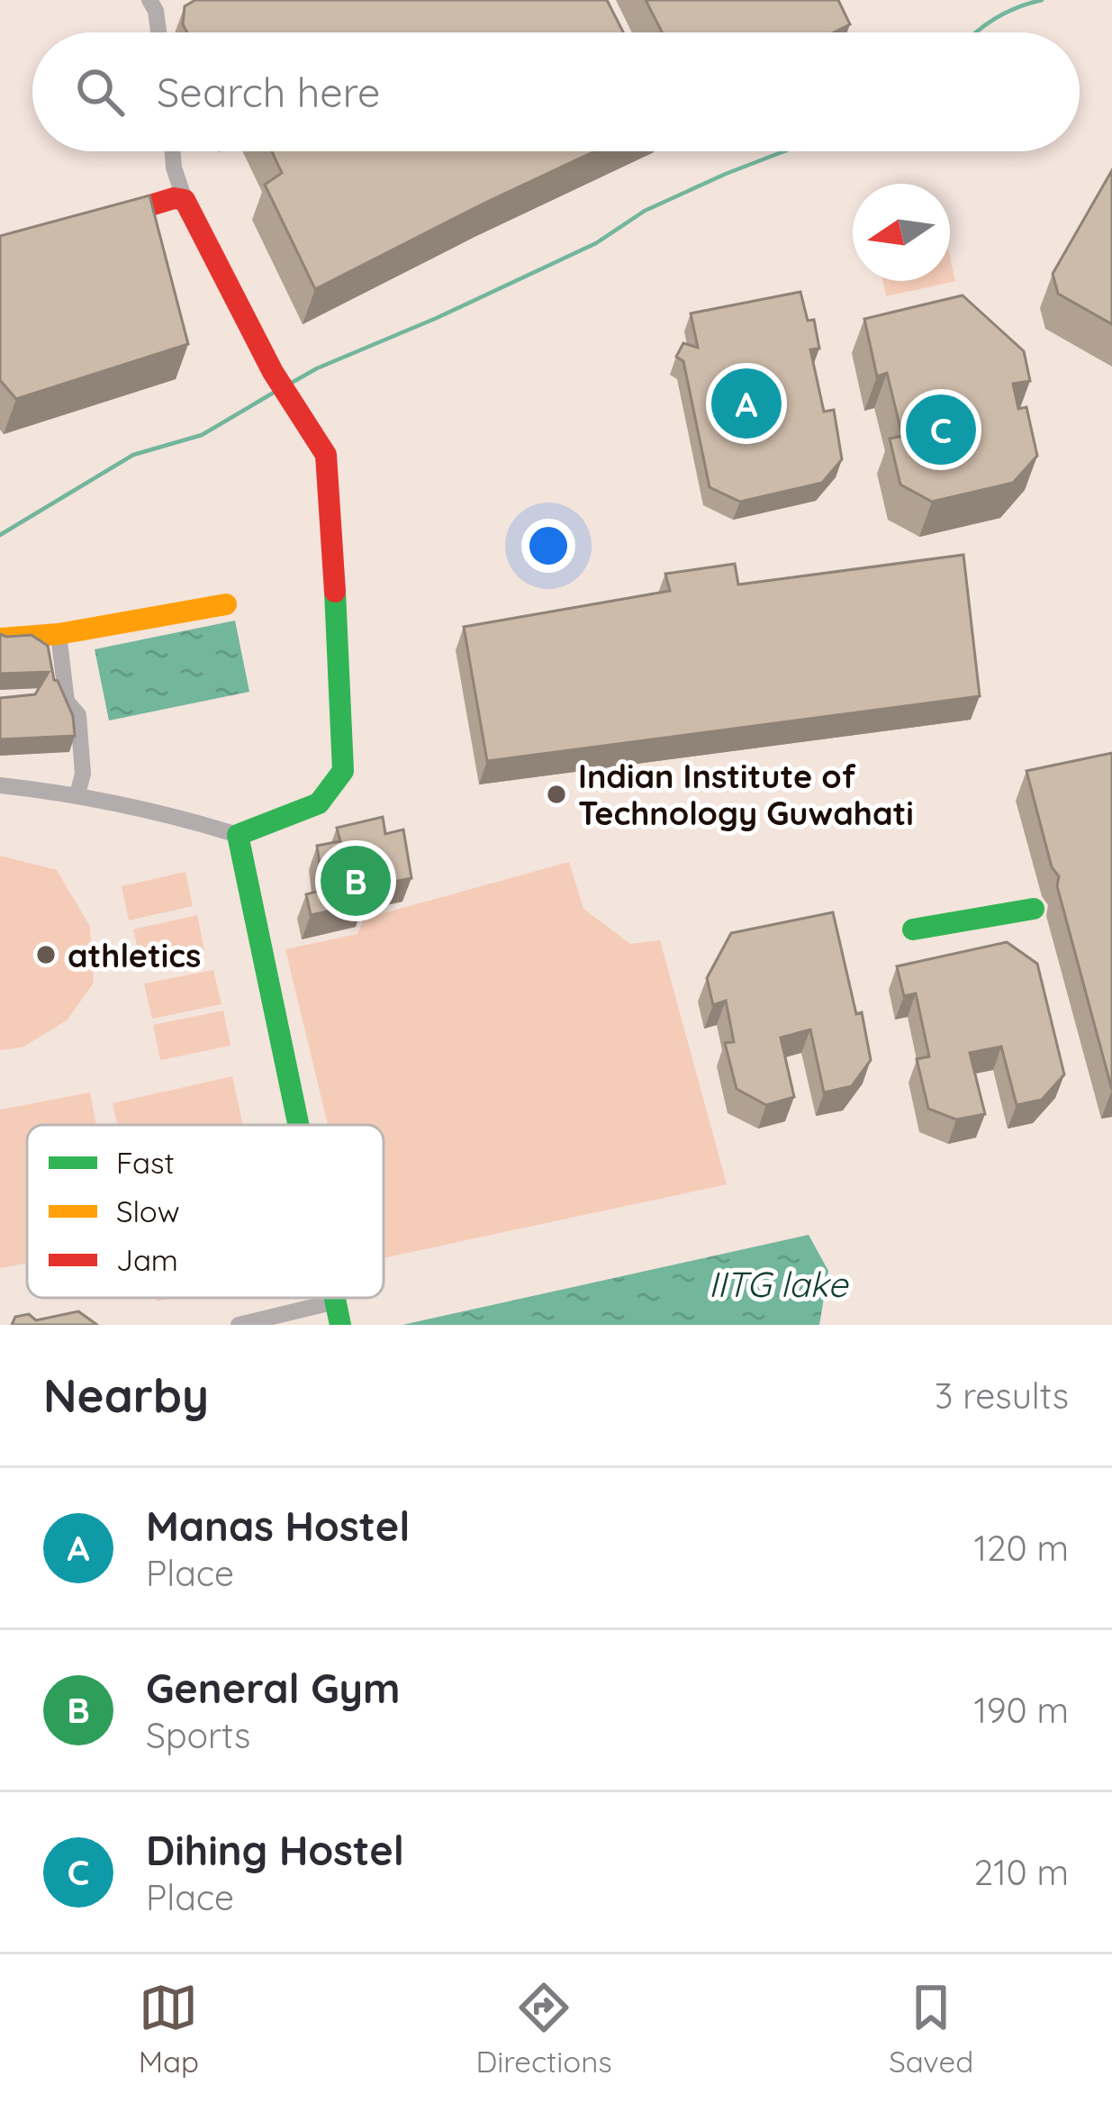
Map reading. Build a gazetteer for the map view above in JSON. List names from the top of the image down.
{
  "water": ["IITG lake"],
  "places": ["Indian Institute of Technology Guwahati", "athletics"],
  "legend": ["Fast", "Slow", "Jam"],
  "north": "left",
  "page": {
    "search": "Search here",
    "pins": ["A", "C", "B"],
    "heading": ["Nearby", "3 results"],
    "list": [
      {
        "mark": "A",
        "name": "Manas Hostel",
        "note": "Place",
        "value": "120 m"
      },
      {
        "mark": "B",
        "name": "General Gym",
        "note": "Sports",
        "value": "190 m"
      },
      {
        "mark": "C",
        "name": "Dihing Hostel",
        "note": "Place",
        "value": "210 m"
      }
    ],
    "nav": ["Map", "Directions", "Saved"]
  }
}
